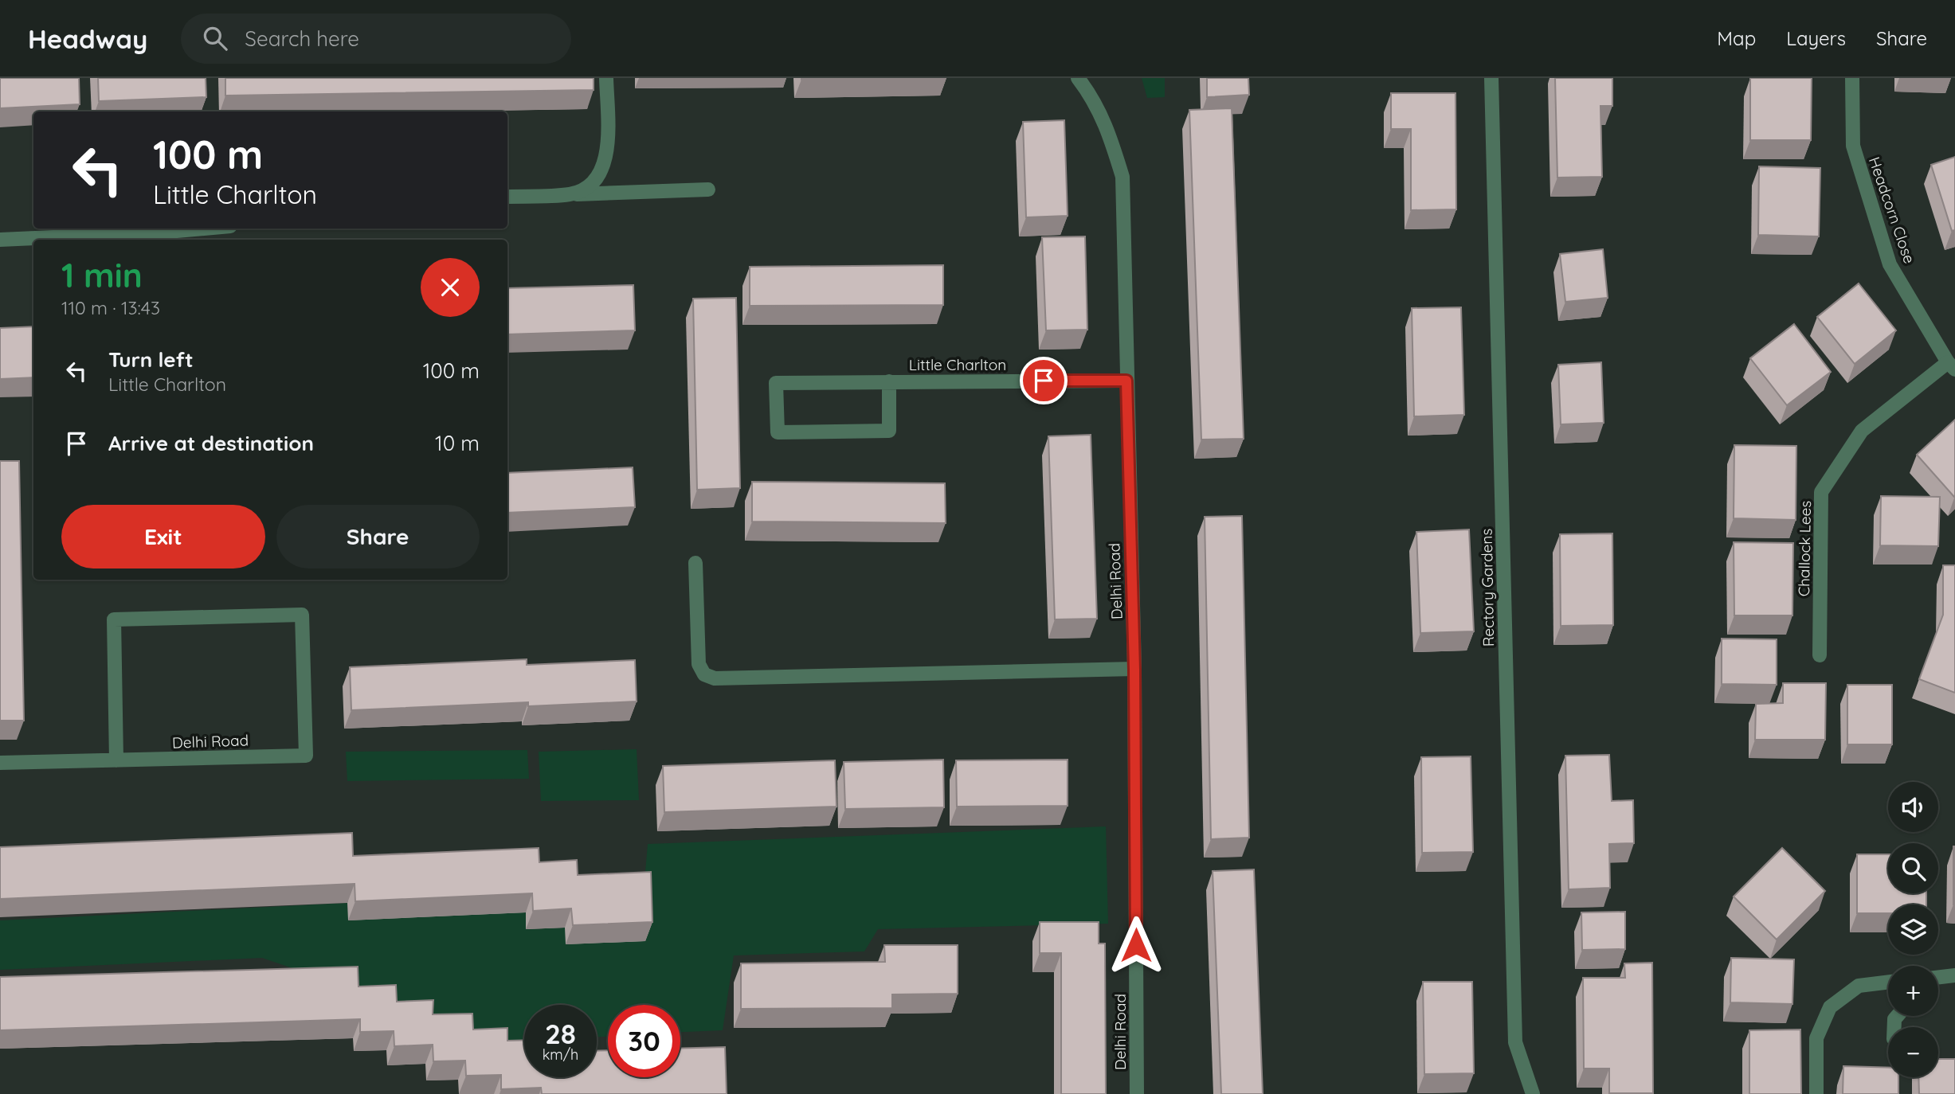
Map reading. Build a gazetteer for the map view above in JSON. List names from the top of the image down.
{
  "streets": {
    "street": [
      "Headcorn Close",
      "Little Charlton",
      "Challock Lees",
      "Delhi Road",
      "Rectory Gardens"
    ]
  },
  "crossings": [
    ["Headcorn Close", "Challock Lees"],
    ["Little Charlton", "Delhi Road"]
  ],
  "page": {
    "header": "Headway",
    "search": "Search here",
    "nav": ["Map", "Layers", "Share"],
    "turn": ["100 m", "Little Charlton"],
    "heading": ["1 min", "110 m · 13:43"],
    "list": [
      {
        "name": "Turn left",
        "note": "Little Charlton",
        "value": "100 m"
      },
      {
        "name": "Arrive at destination",
        "value": "10 m"
      }
    ],
    "buttons": ["Exit", "Share"],
    "map_buttons": ["+", "−"],
    "speed": "28 km/h",
    "limit": "30"
  }
}
